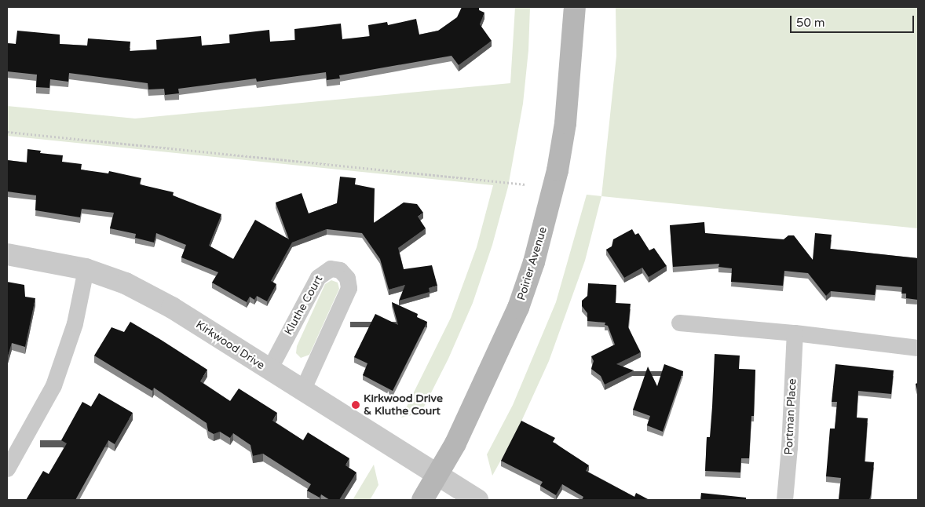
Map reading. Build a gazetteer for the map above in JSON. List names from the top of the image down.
{
  "streets": {
    "main road": ["Poirier Avenue"],
    "street": ["Kluthe Court", "Kirkwood Drive", "Portman Place"]
  },
  "crossings": [
    ["Poirier Avenue", "Kirkwood Drive"],
    ["Kluthe Court", "Kirkwood Drive"]
  ],
  "places": ["Kirkwood Drive & Kluthe Court"],
  "scale_bar": "50 m"
}
